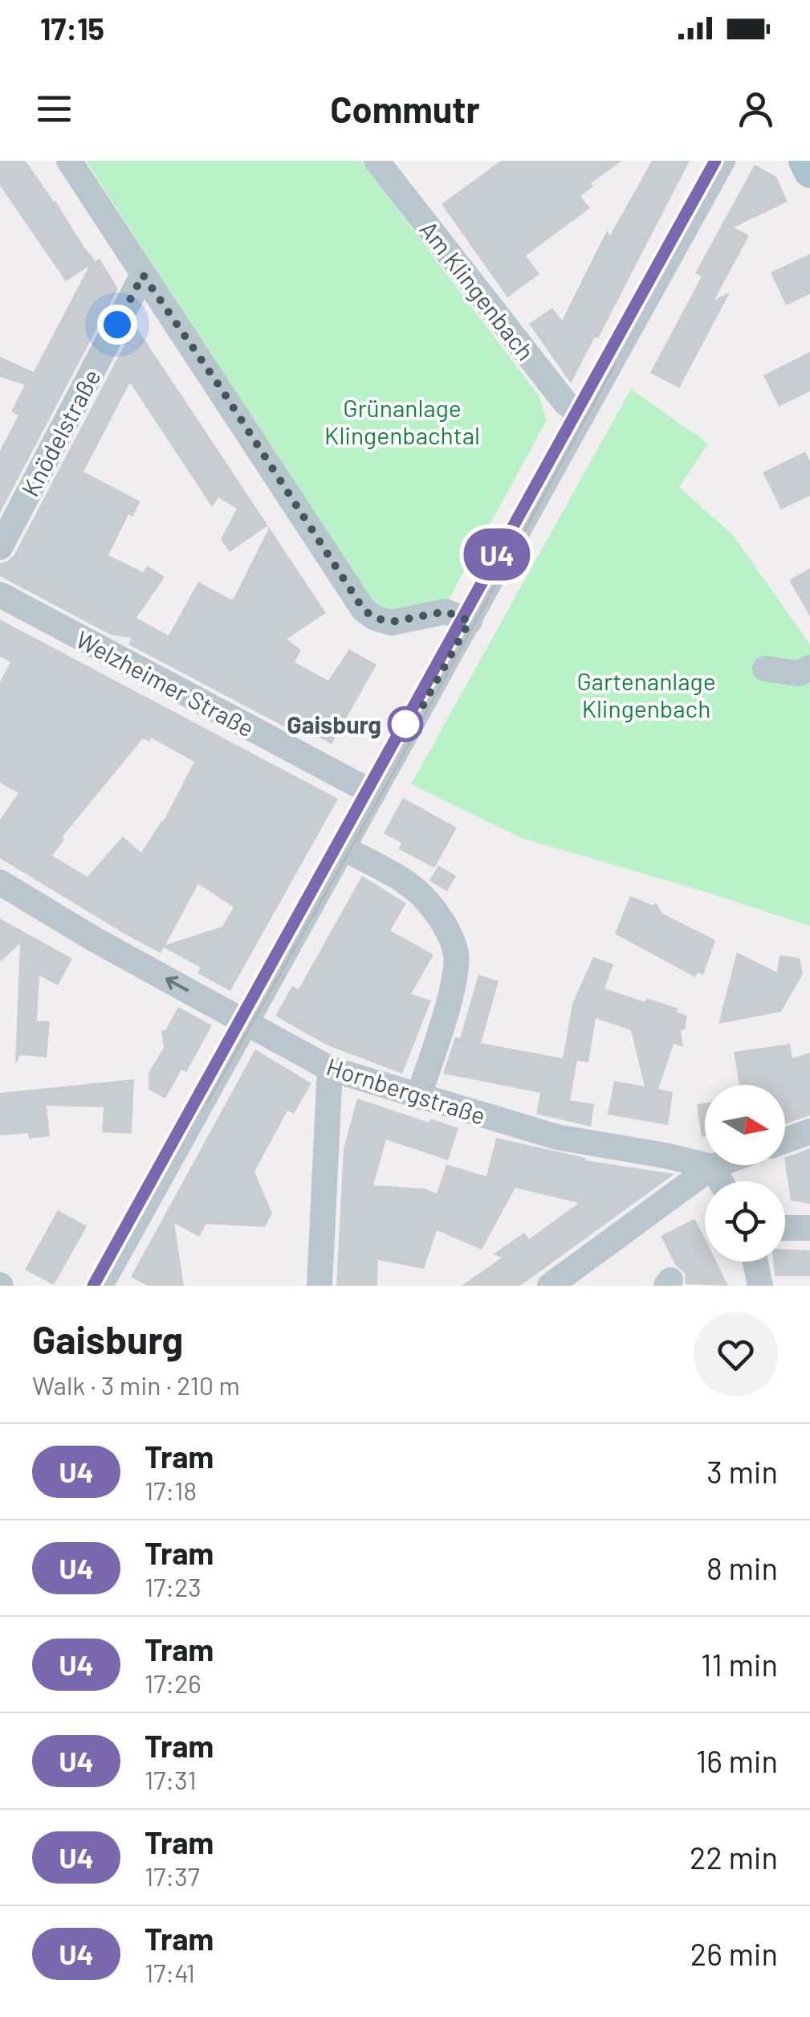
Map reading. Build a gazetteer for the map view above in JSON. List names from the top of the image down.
{
  "streets": {
    "street": [
      "Am Klingenbach",
      "Knödelstraße",
      "Welzheimer Straße",
      "Hornbergstraße"
    ]
  },
  "one_way": ["Hornbergstraße"],
  "parks": ["Grünanlage Klingenbachtal", "Gartenanlage Klingenbach"],
  "places": ["Gaisburg"],
  "lines": ["tram line U4"],
  "north": "right",
  "page": {
    "status": "17:15",
    "header": "Commutr",
    "on_map": "U4",
    "heading": ["Gaisburg", "Walk · 3 min · 210 m"],
    "list": [
      {
        "mark": "U4",
        "name": "Tram",
        "note": "17:18",
        "value": "3 min"
      },
      {
        "mark": "U4",
        "name": "Tram",
        "note": "17:23",
        "value": "8 min"
      },
      {
        "mark": "U4",
        "name": "Tram",
        "note": "17:26",
        "value": "11 min"
      },
      {
        "mark": "U4",
        "name": "Tram",
        "note": "17:31",
        "value": "16 min"
      },
      {
        "mark": "U4",
        "name": "Tram",
        "note": "17:37",
        "value": "22 min"
      },
      {
        "mark": "U4",
        "name": "Tram",
        "note": "17:41",
        "value": "26 min"
      }
    ]
  }
}
